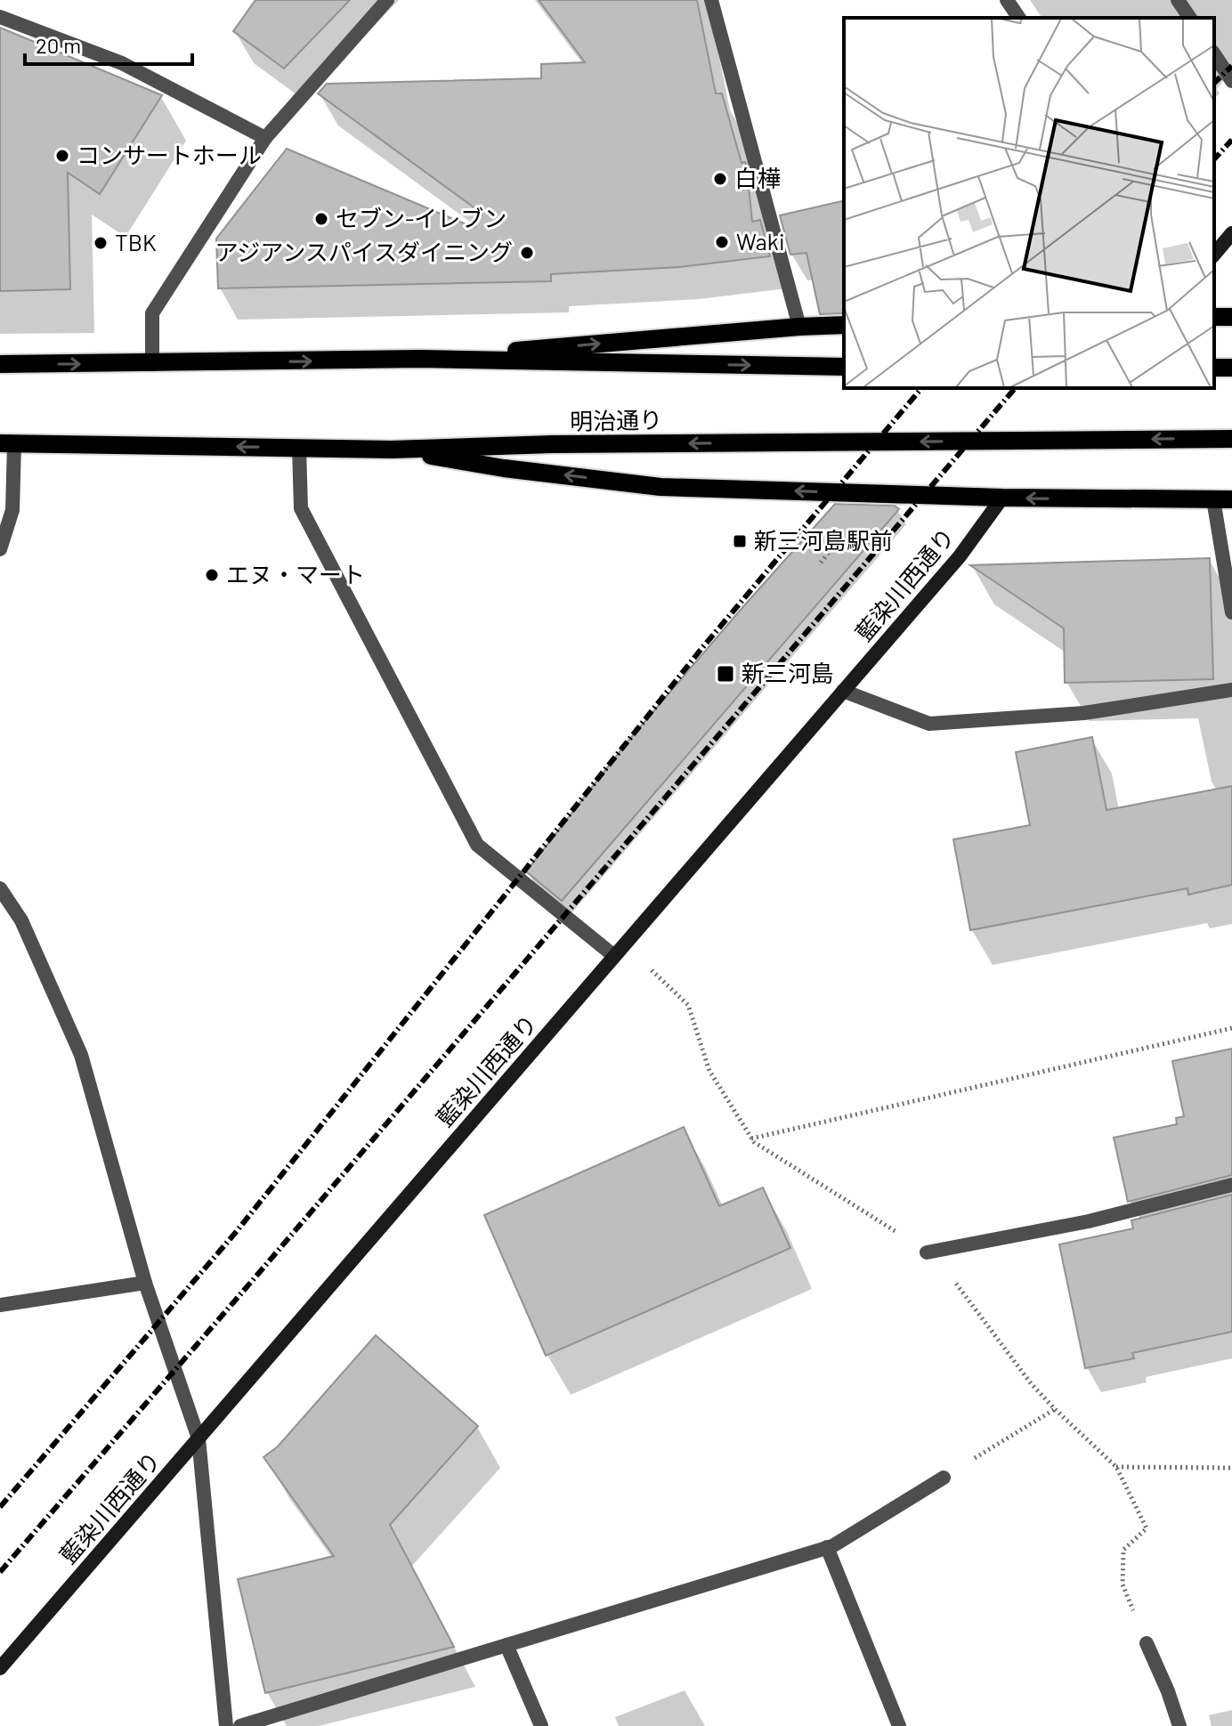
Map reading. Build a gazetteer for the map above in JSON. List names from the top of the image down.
{
  "streets": {
    "main road": ["明治通り"],
    "street": ["藍染川西通り"]
  },
  "places": {
    "other": [
      "コンサートホール",
      "白樺",
      "セブン-イレブン",
      "Waki",
      "TBK",
      "アジアンスパイスダイニング",
      "エヌ・マート"
    ],
    "transit": ["新三河島駅前", "新三河島"]
  },
  "scale_bar": "20 m"
}
